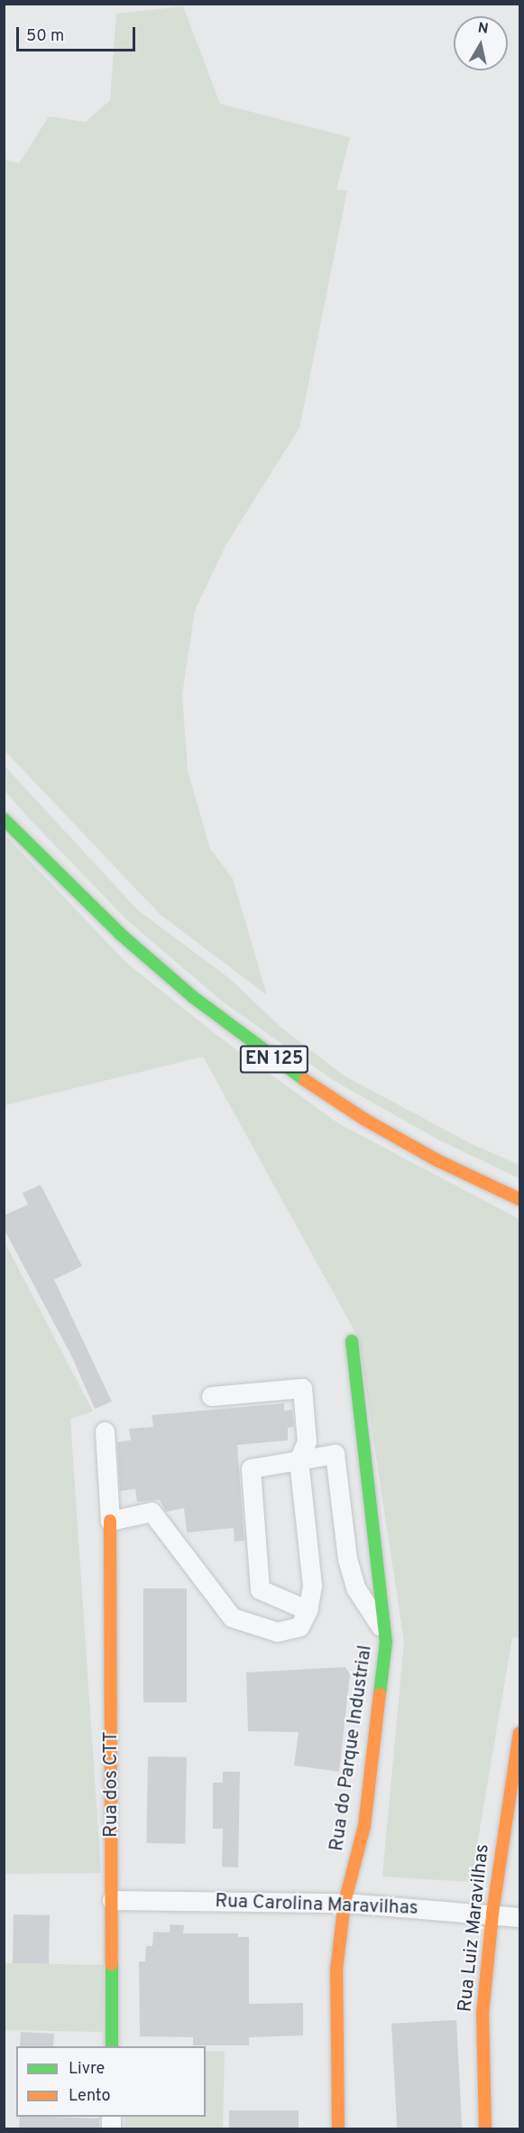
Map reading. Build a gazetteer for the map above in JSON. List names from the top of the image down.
{
  "streets": {
    "street": [
      "EN 125",
      "Rua do Parque Industrial",
      "Rua dos CTT",
      "Rua Carolina Maravilhas",
      "Rua Luiz Maravilhas"
    ]
  },
  "crossings": [
    ["Rua do Parque Industrial", "Rua Carolina Maravilhas"],
    ["Rua dos CTT", "Rua Carolina Maravilhas"],
    ["Rua Carolina Maravilhas", "Rua Luiz Maravilhas"]
  ],
  "legend": ["Livre", "Lento"],
  "scale_bar": "50 m",
  "north": "top"
}
